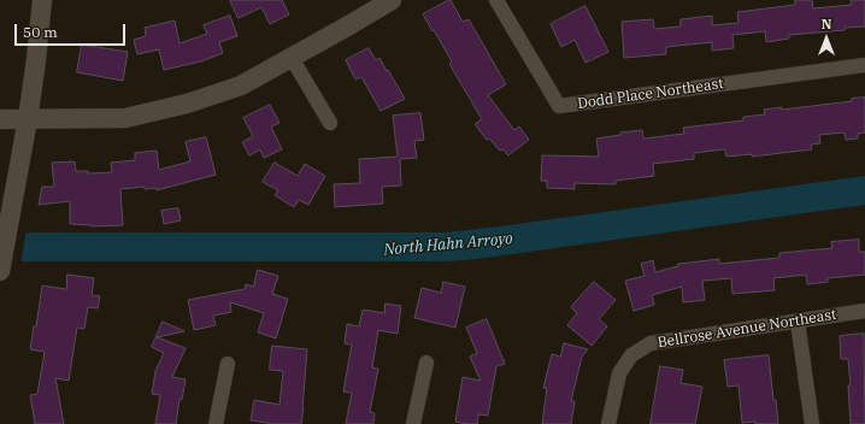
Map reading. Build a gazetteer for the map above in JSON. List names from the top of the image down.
{
  "streets": {
    "street": ["Dodd Place Northeast", "Bellrose Avenue Northeast"]
  },
  "water": ["North Hahn Arroyo"],
  "scale_bar": "50 m",
  "north": "top"
}
